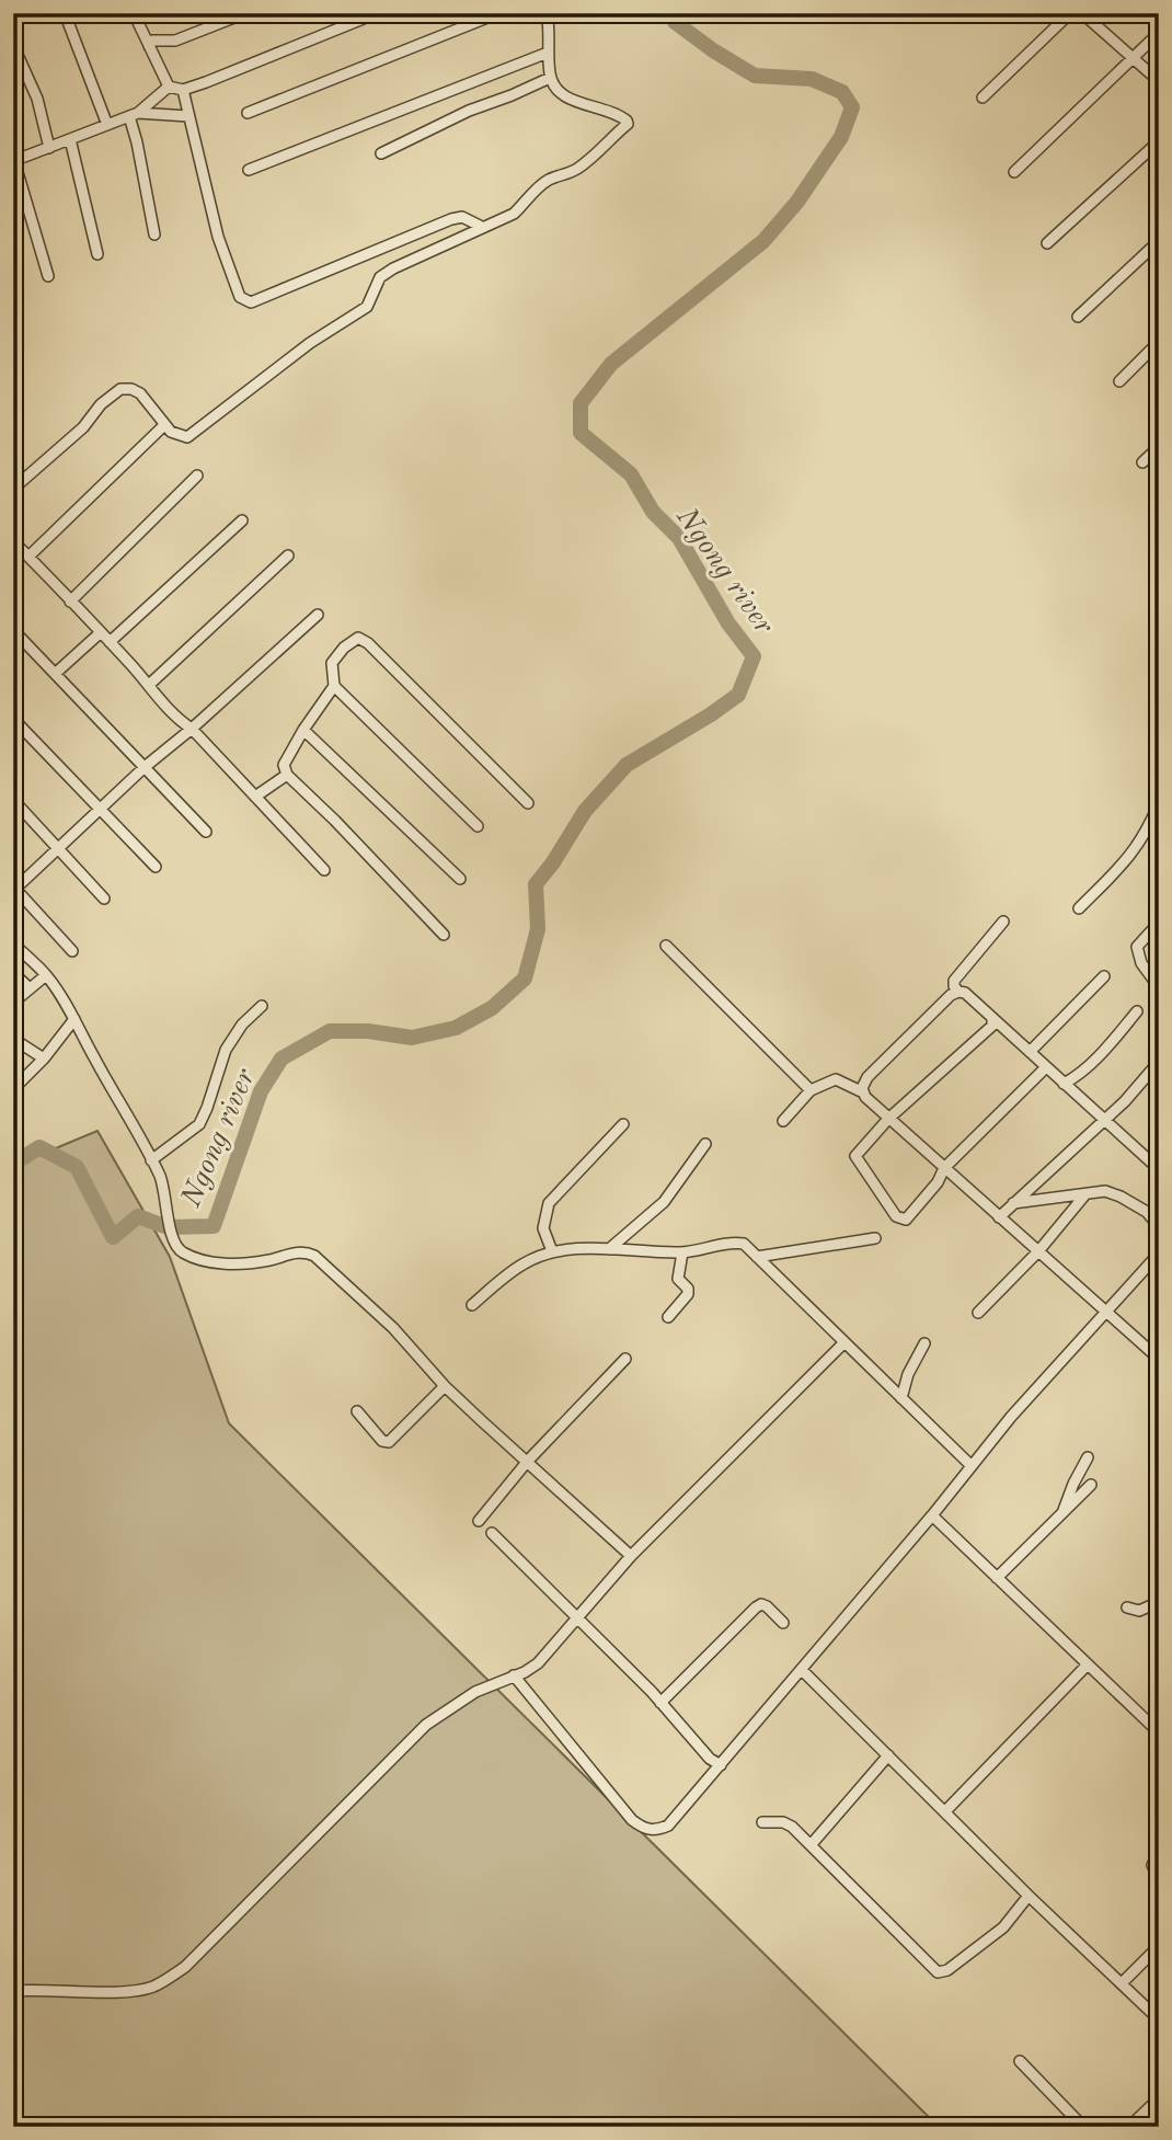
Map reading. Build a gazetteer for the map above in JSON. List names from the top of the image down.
{
  "water": ["Ngong river"]
}
